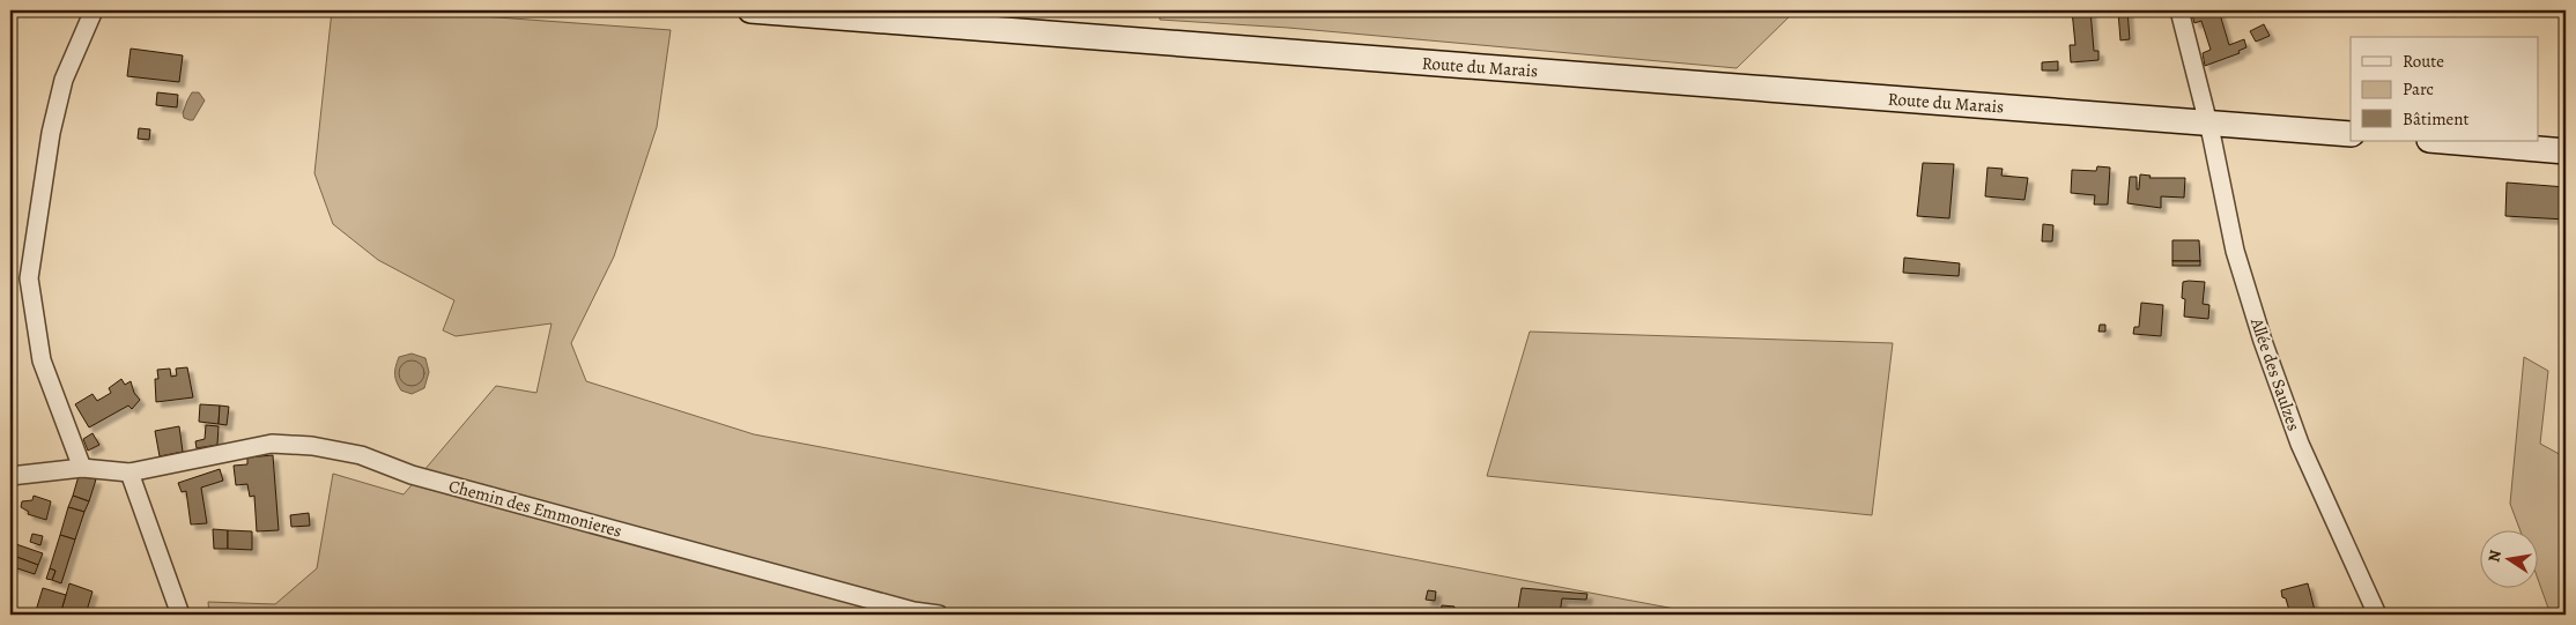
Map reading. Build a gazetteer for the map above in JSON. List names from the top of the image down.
{
  "streets": {
    "street": ["Route du Marais", "Allée des Saulzes", "Chemin des Emmonieres"]
  },
  "crossings": [
    ["Route du Marais", "Allée des Saulzes"]
  ],
  "legend": ["Route", "Parc", "Bâtiment"],
  "north": "left"
}
